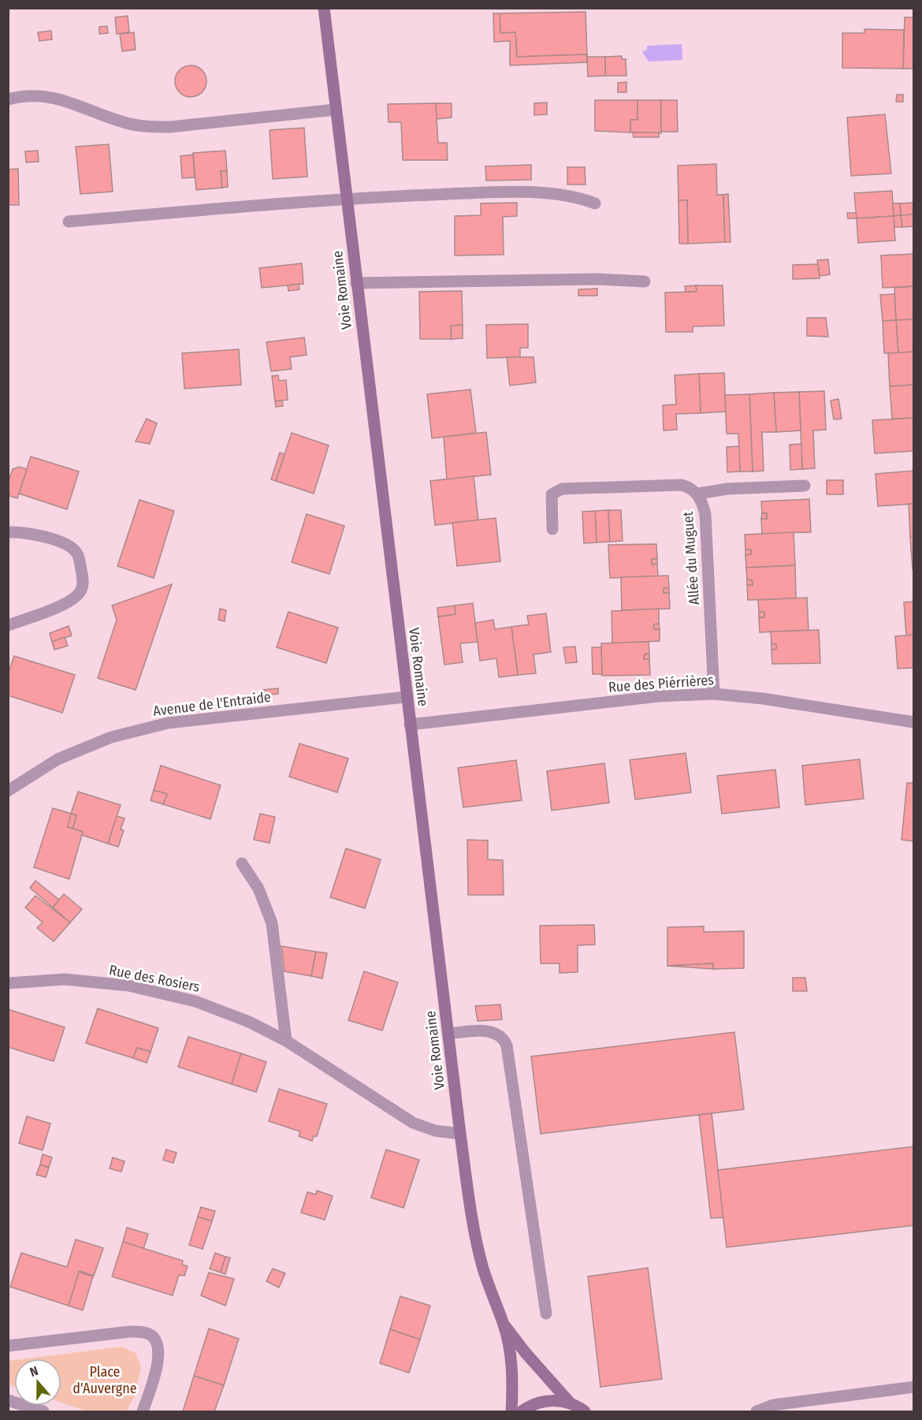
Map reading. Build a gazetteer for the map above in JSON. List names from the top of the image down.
{
  "streets": {
    "street": [
      "Voie Romaine",
      "Allée du Muguet",
      "Rue des Piérrières",
      "Avenue de l'Entraide",
      "Rue des Rosiers"
    ]
  },
  "crossings": [
    ["Voie Romaine", "Rue des Piérrières"],
    ["Voie Romaine", "Avenue de l'Entraide"],
    ["Voie Romaine", "Rue des Rosiers"],
    ["Allée du Muguet", "Rue des Piérrières"]
  ],
  "parks": ["Place d'Auvergne"],
  "north": "top"
}
